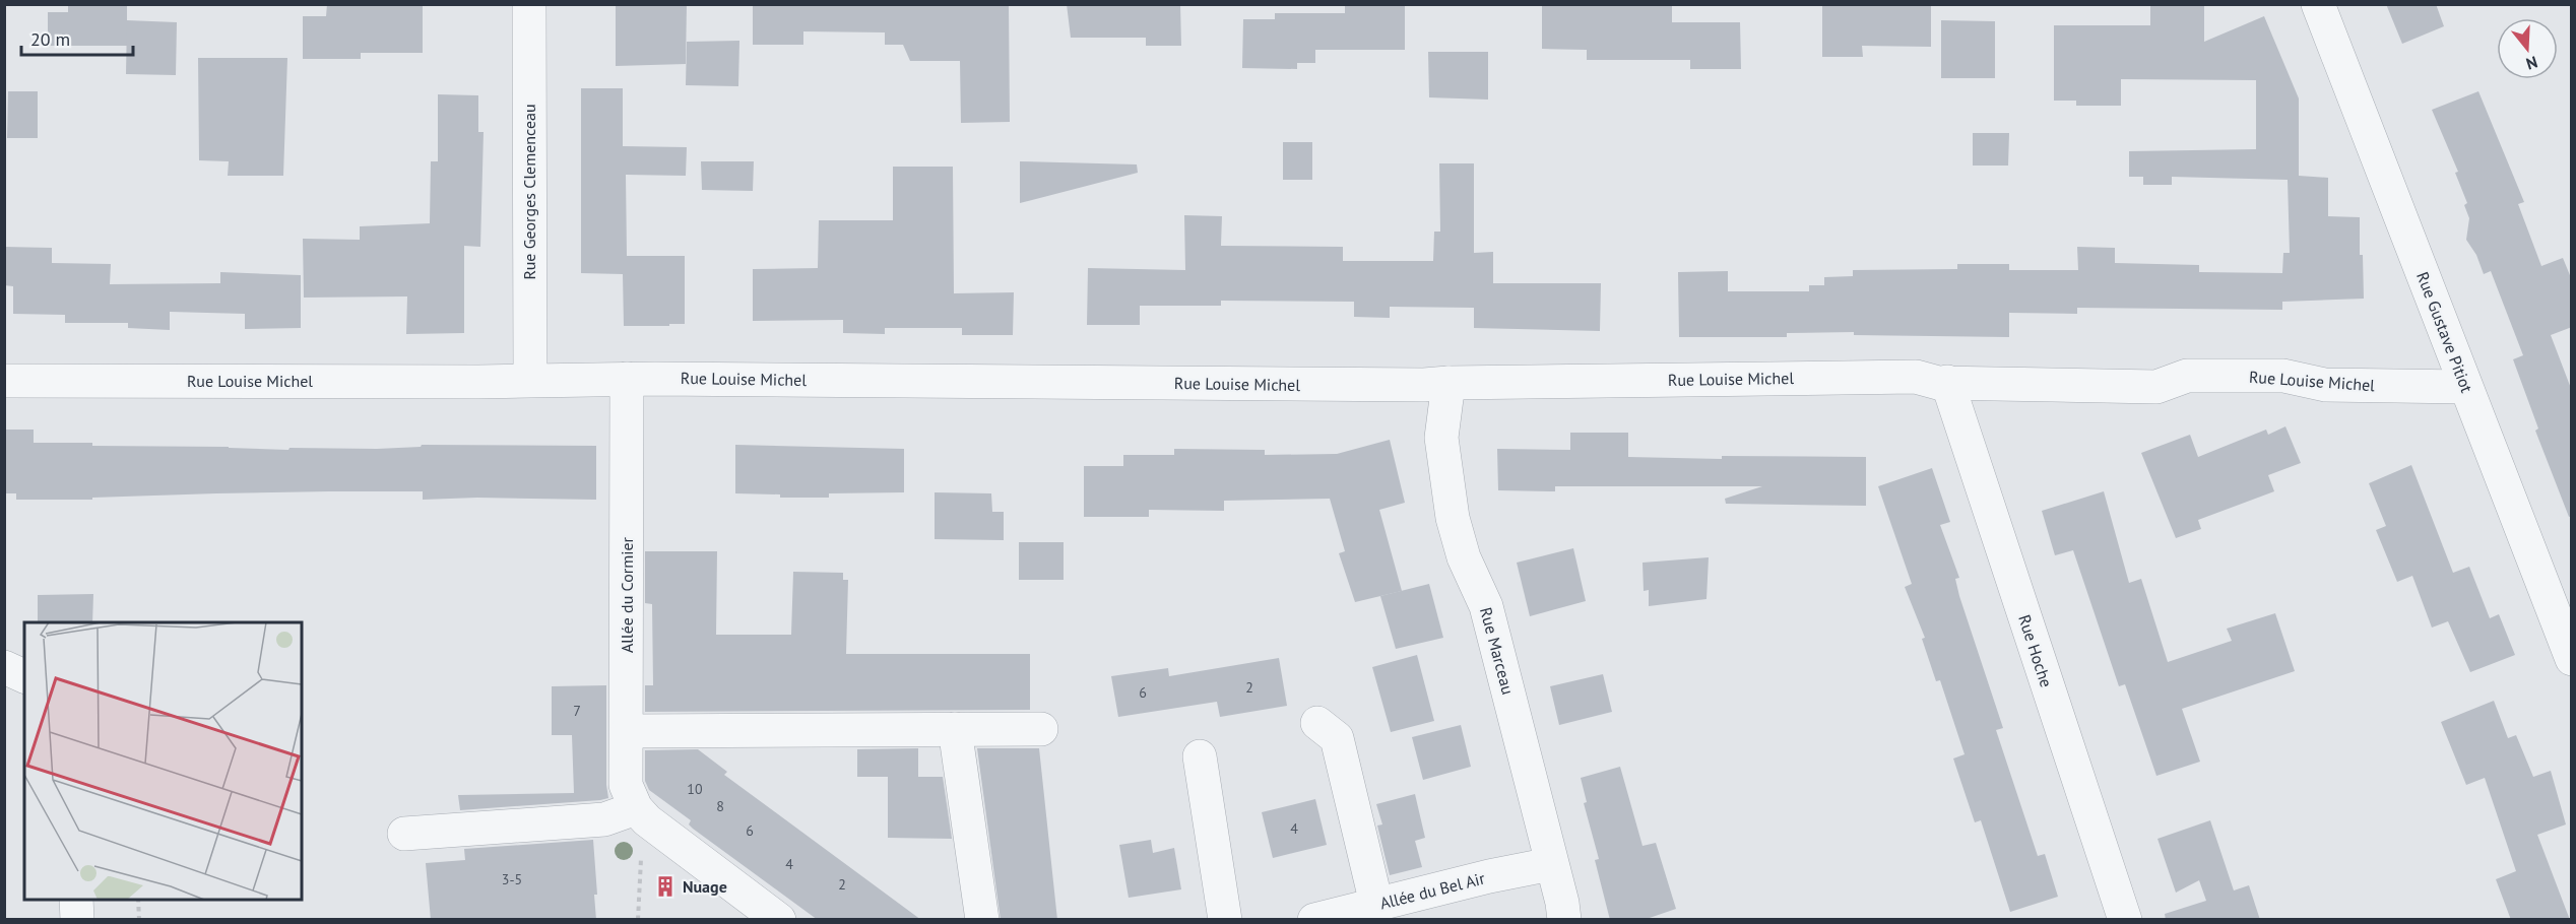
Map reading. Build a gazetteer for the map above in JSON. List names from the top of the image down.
{
  "streets": {
    "street": [
      "Rue Georges Clemenceau",
      "Rue Gustave Pitiot",
      "Rue Louise Michel",
      "Allée du Cormier",
      "Rue Marceau",
      "Rue Hoche",
      "Allée du Bel Air"
    ]
  },
  "crossings": [
    ["Rue Georges Clemenceau", "Rue Louise Michel"],
    ["Rue Gustave Pitiot", "Rue Louise Michel"],
    ["Rue Louise Michel", "Allée du Cormier"],
    ["Rue Louise Michel", "Rue Marceau"],
    ["Rue Louise Michel", "Rue Hoche"],
    ["Rue Marceau", "Allée du Bel Air"]
  ],
  "places": {
    "building": ["Nuage"]
  },
  "house_numbers": [
    "2",
    "6",
    "7",
    "10",
    "8",
    "4",
    "6",
    "4",
    "3-5",
    "2"
  ],
  "scale_bar": "20 m",
  "north": "bottom"
}
